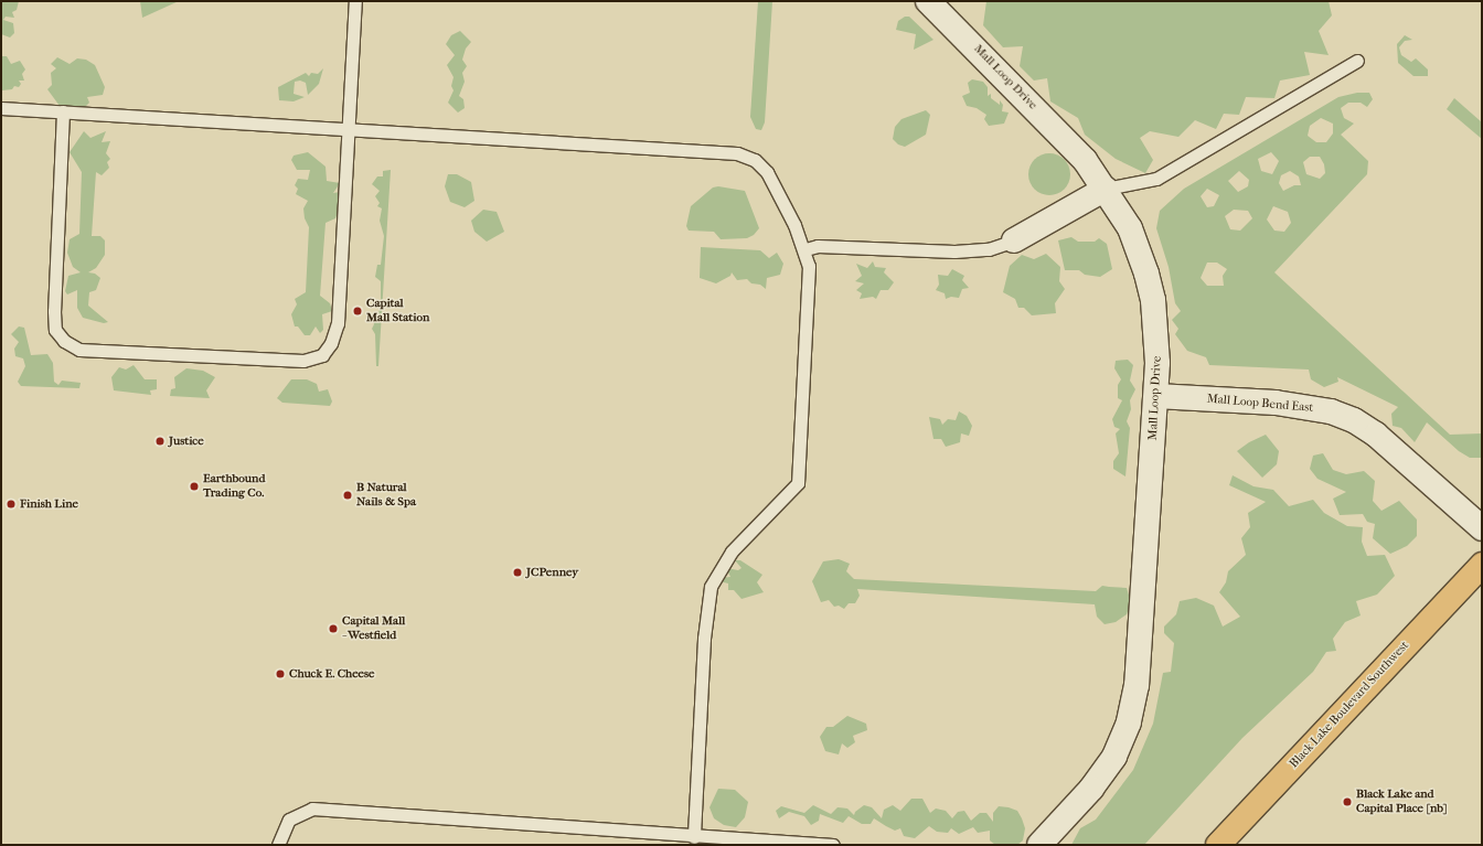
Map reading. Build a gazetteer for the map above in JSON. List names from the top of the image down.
{
  "streets": {
    "main road": ["Black Lake Boulevard Southwest"],
    "street": ["Mall Loop Drive", "Mall Loop Bend East"]
  },
  "crossings": [
    ["Mall Loop Drive", "Mall Loop Bend East"]
  ],
  "places": [
    "Capital Mall Station",
    "Justice",
    "Earthbound Trading Co.",
    "B Natural Nails & Spa",
    "Finish Line",
    "JCPenney",
    "Capital Mall - Westfield",
    "Chuck E. Cheese",
    "Black Lake and Capital Place [nb]"
  ]
}
